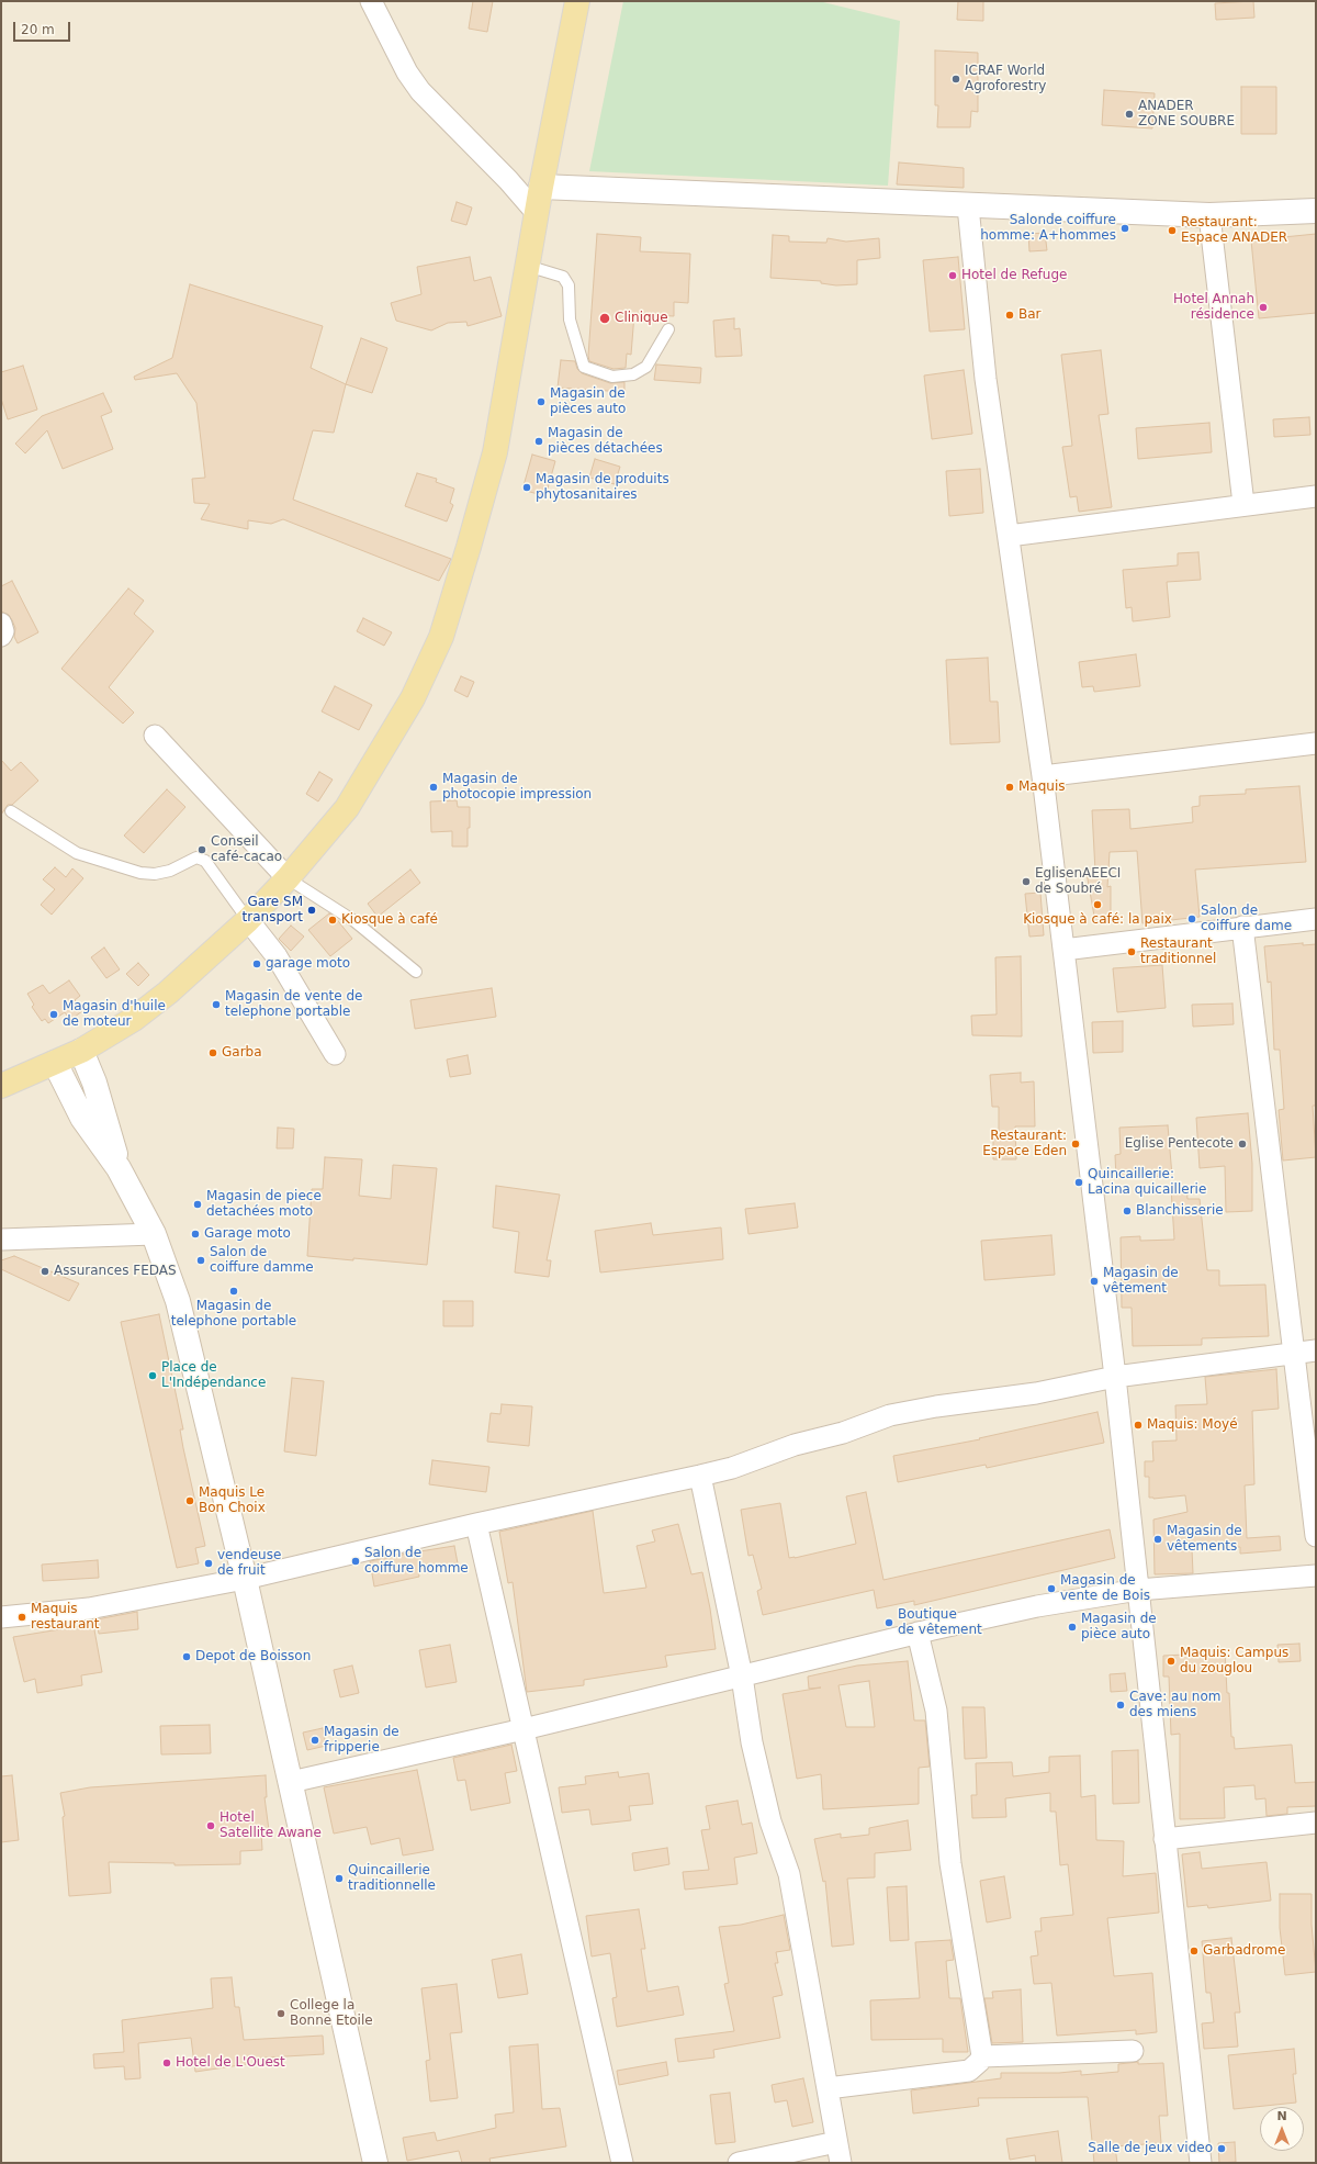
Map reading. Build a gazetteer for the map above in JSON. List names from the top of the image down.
{
  "places": [
    "ICRAF World Agroforestry",
    "ANADER ZONE SOUBRE",
    "Salonde coiffure homme: A+hommes",
    "Restaurant: Espace ANADER",
    "Hotel de Refuge",
    "Hotel Annah résidence",
    "Bar",
    "Clinique",
    "Magasin de pièces auto",
    "Magasin de pièces détachées",
    "Magasin de produits phytosanitaires",
    "Magasin de photocopie impression",
    "Maquis",
    "Conseil café-cacao",
    "EglisenAEECI de Soubré",
    "Kiosque à café: la paix",
    "Gare SM transport",
    "Salon de coiffure dame",
    "Kiosque à café",
    "Restaurant traditionnel",
    "garage moto",
    "Magasin de vente de telephone portable",
    "Magasin d'huile de moteur",
    "Garba",
    "Restaurant: Espace Eden",
    "Eglise Pentecote",
    "Quincaillerie: Lacina quicaillerie",
    "Magasin de piece detachées moto",
    "Blanchisserie",
    "Garage moto",
    "Salon de coiffure damme",
    "Assurances FEDAS",
    "Magasin de vêtement",
    "Magasin de telephone portable",
    "Place de L'Indépendance",
    "Maquis: Moyé",
    "Maquis Le Bon Choix",
    "Magasin de vêtements",
    "Salon de coiffure homme",
    "vendeuse de fruit",
    "Magasin de vente de Bois",
    "Maquis restaurant",
    "Boutique de vêtement",
    "Magasin de pièce auto",
    "Depot de Boisson",
    "Maquis: Campus du zouglou",
    "Cave: au nom des miens",
    "Magasin de fripperie",
    "Hotel Satellite Awane",
    "Quincaillerie traditionnelle",
    "Garbadrome",
    "College la Bonne Etoile",
    "Hotel de L'Ouest",
    "Salle de jeux video"
  ],
  "scale_bar": "20 m",
  "north": "top"
}
